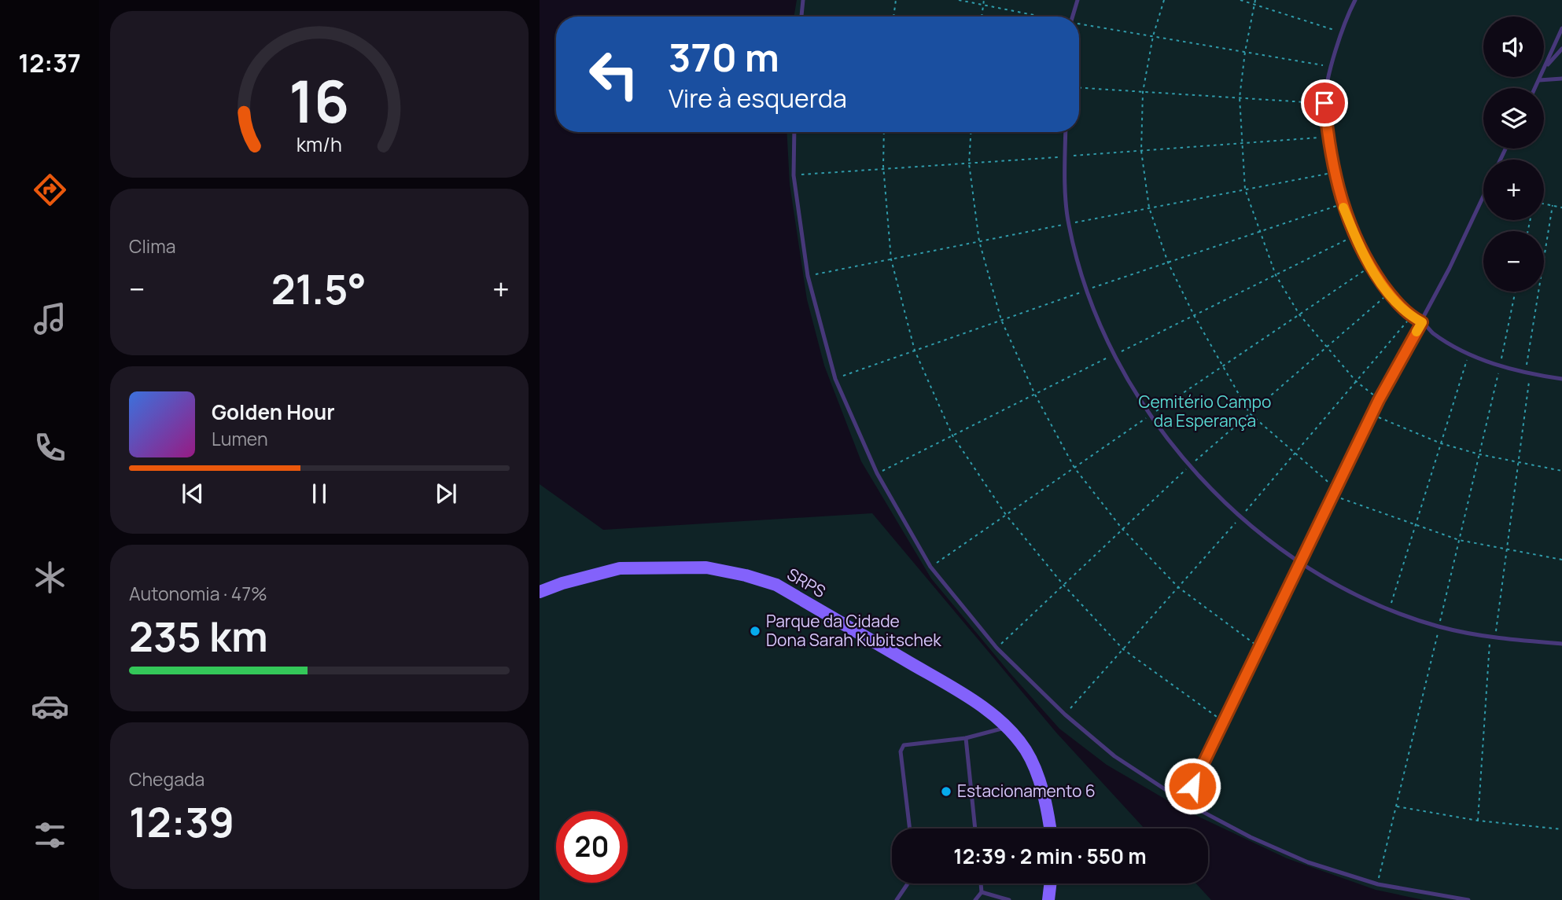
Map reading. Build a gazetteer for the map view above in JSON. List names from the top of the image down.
{
  "streets": {
    "main road": ["SRPS"]
  },
  "parks": ["Cemitério Campo da Esperança"],
  "places": ["Parque da Cidade Dona Sarah Kubitschek", "Estacionamento 6"],
  "page": {
    "tabs": "12:37",
    "map_buttons": ["+", "−"],
    "turn": ["370 m", "Vire à esquerda"],
    "tile": [
      "Clima",
      ["Autonomia · 47%", "235 km"],
      ["Chegada", "12:39"]
    ],
    "heat": ["−", "21.5°", "+"],
    "song": ["Golden Hour", "Lumen"],
    "limit": "20",
    "trip": "12:39 · 2 min · 550 m",
    "gauge": ["16", "km/h"]
  }
}
